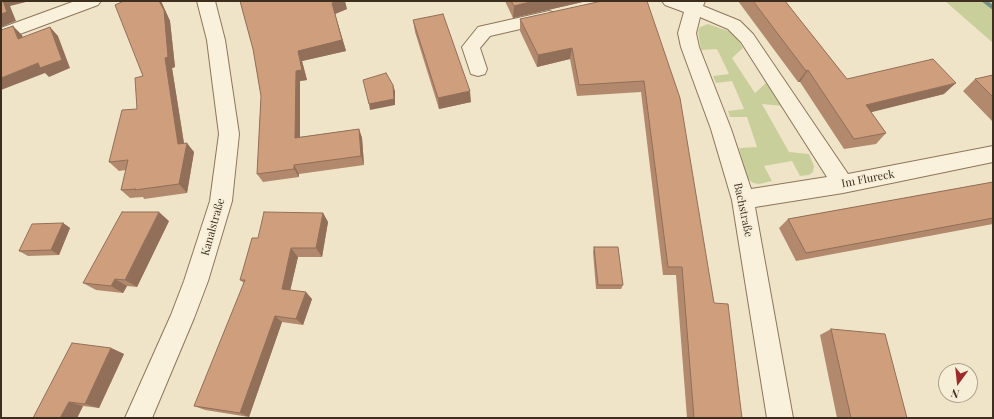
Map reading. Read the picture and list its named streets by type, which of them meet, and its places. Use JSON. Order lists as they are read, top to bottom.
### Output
{
  "streets": {
    "street": ["Im Flureck", "Bachstraße", "Kanalstraße"]
  },
  "crossings": [
    ["Im Flureck", "Bachstraße"]
  ],
  "north": "bottom"
}
